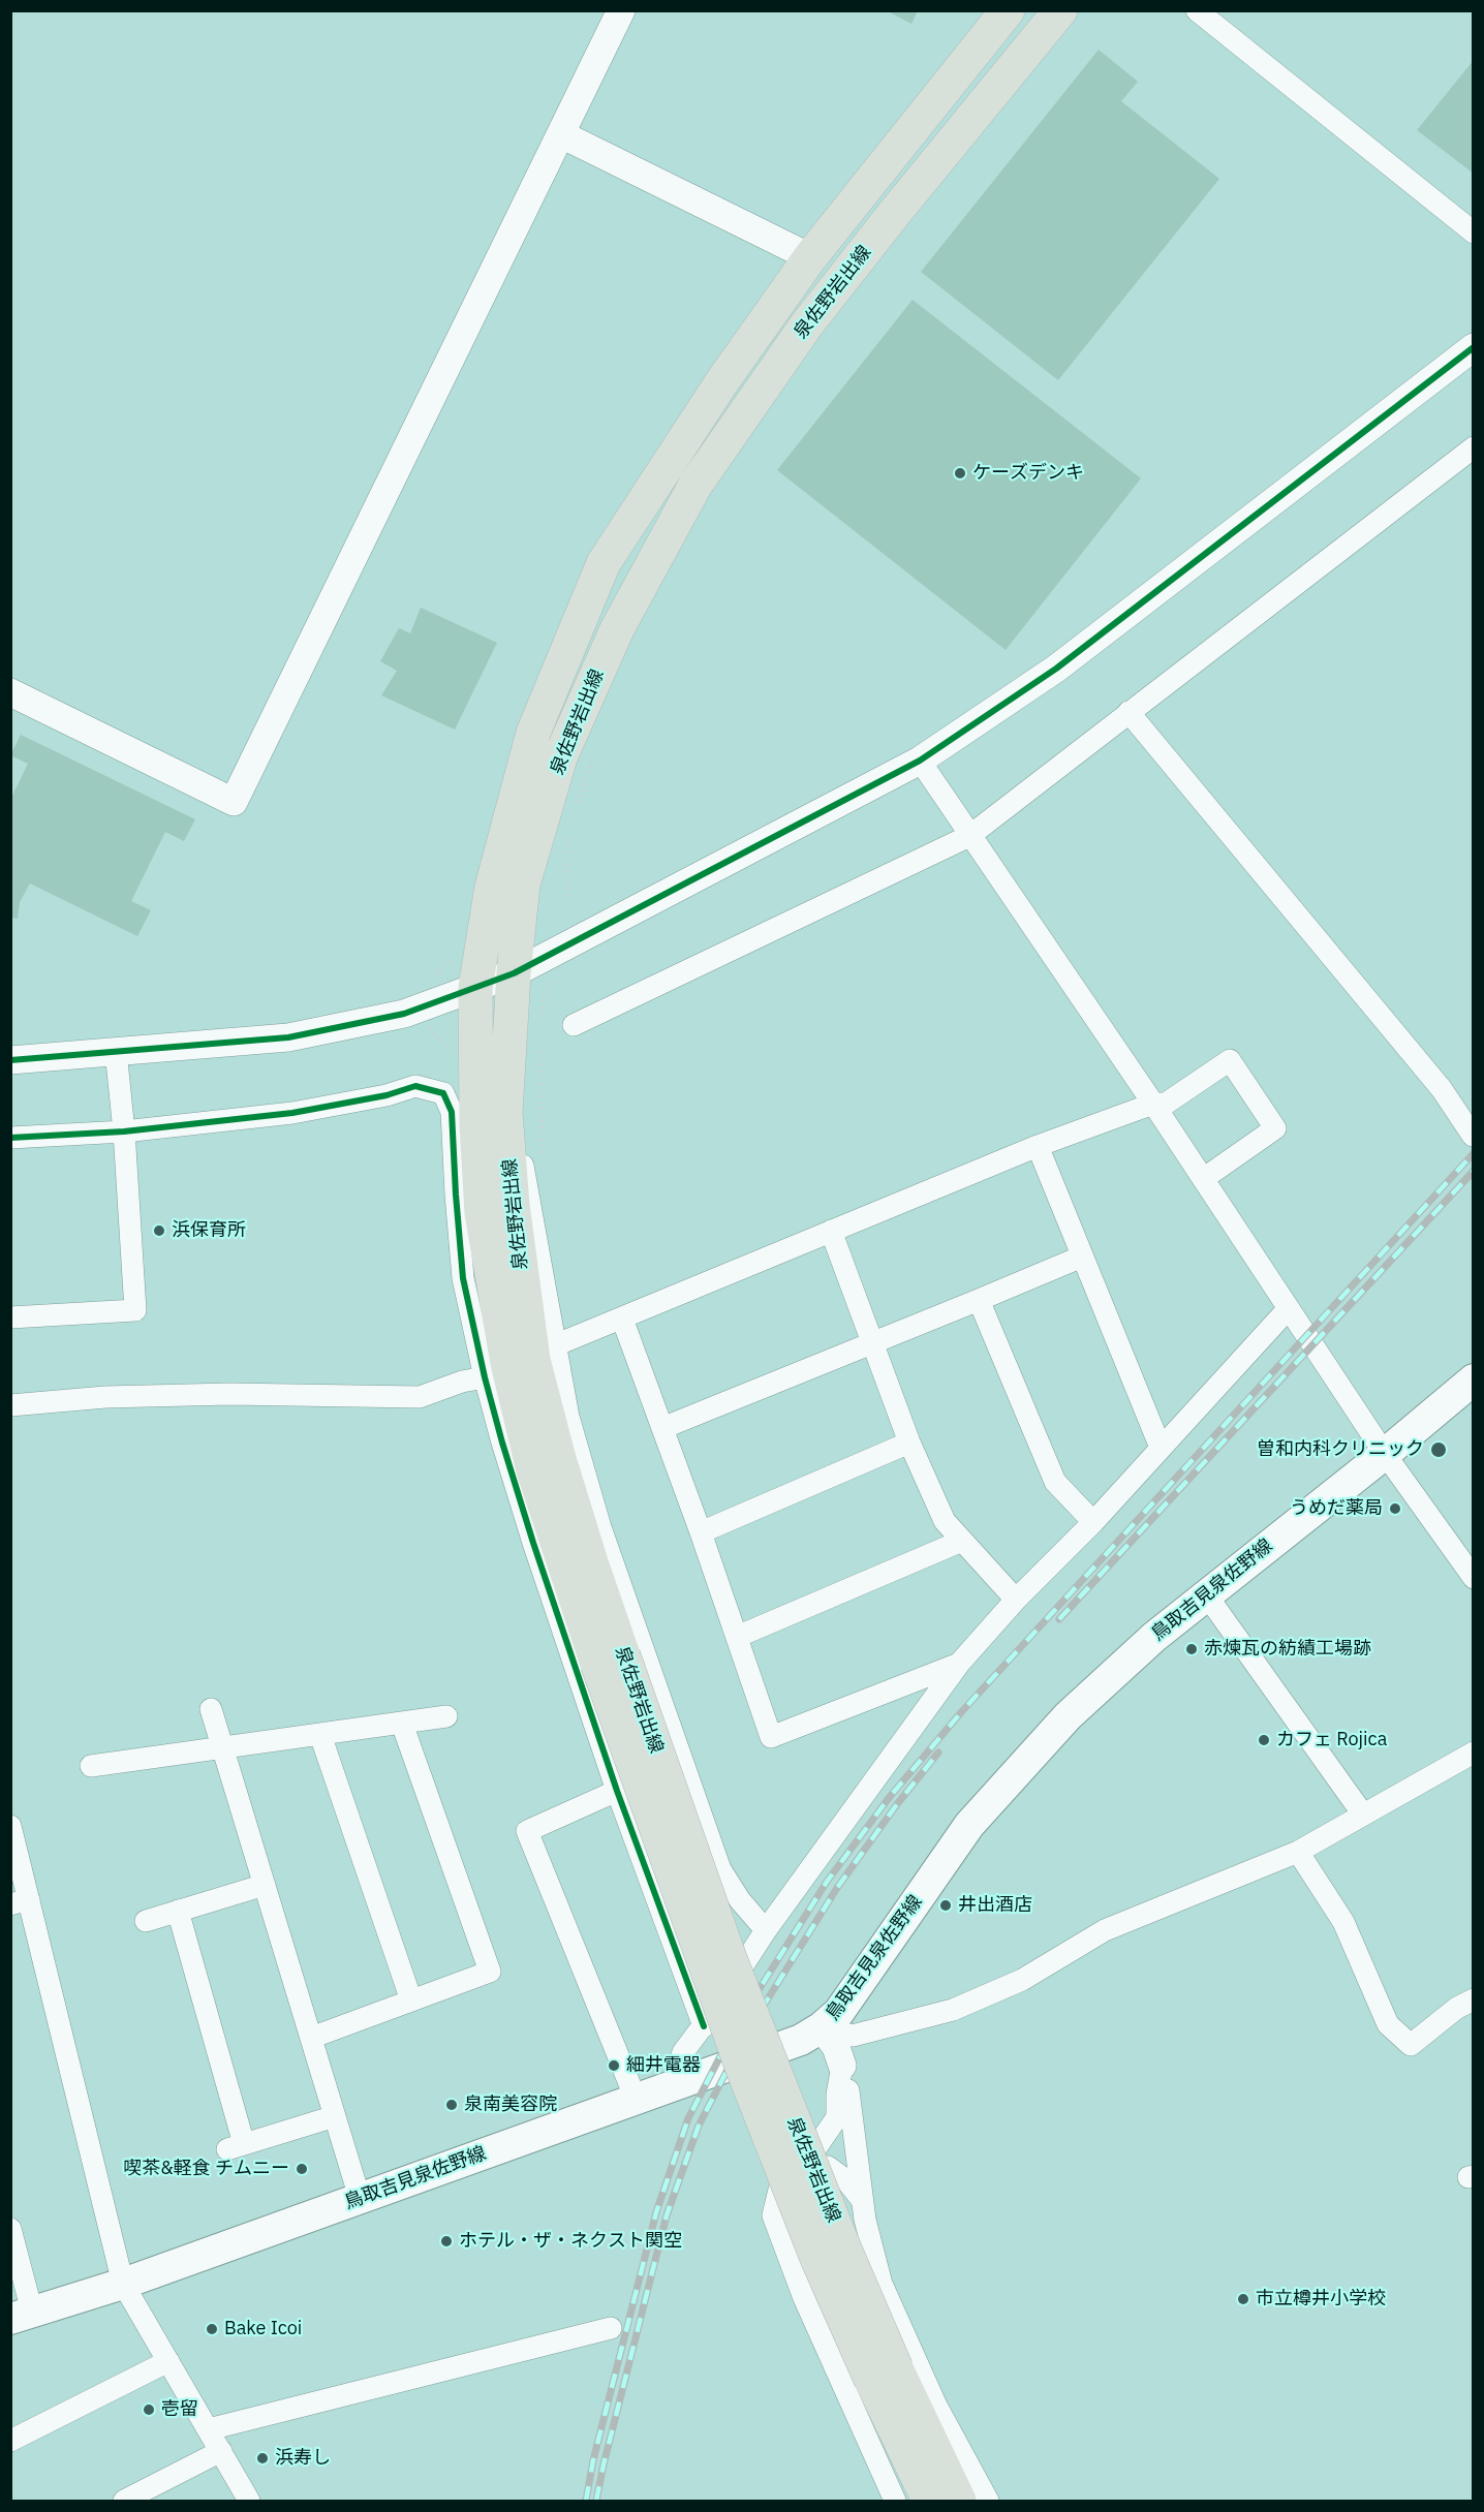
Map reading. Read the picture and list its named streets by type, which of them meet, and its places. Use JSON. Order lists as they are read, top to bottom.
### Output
{
  "streets": {
    "main road": ["泉佐野岩出線", "鳥取吉見泉佐野線"]
  },
  "places": [
    "ケーズデンキ",
    "浜保育所",
    "曽和内科クリニック",
    "うめだ薬局",
    "赤煉瓦の紡績工場跡",
    "カフェ Rojica",
    "井出酒店",
    "細井電器",
    "泉南美容院",
    "喫茶&軽食 チムニー",
    "ホテル・ザ・ネクスト関空",
    "市立樽井小学校",
    "Bake Icoi",
    "壱留",
    "浜寿し"
  ]
}
